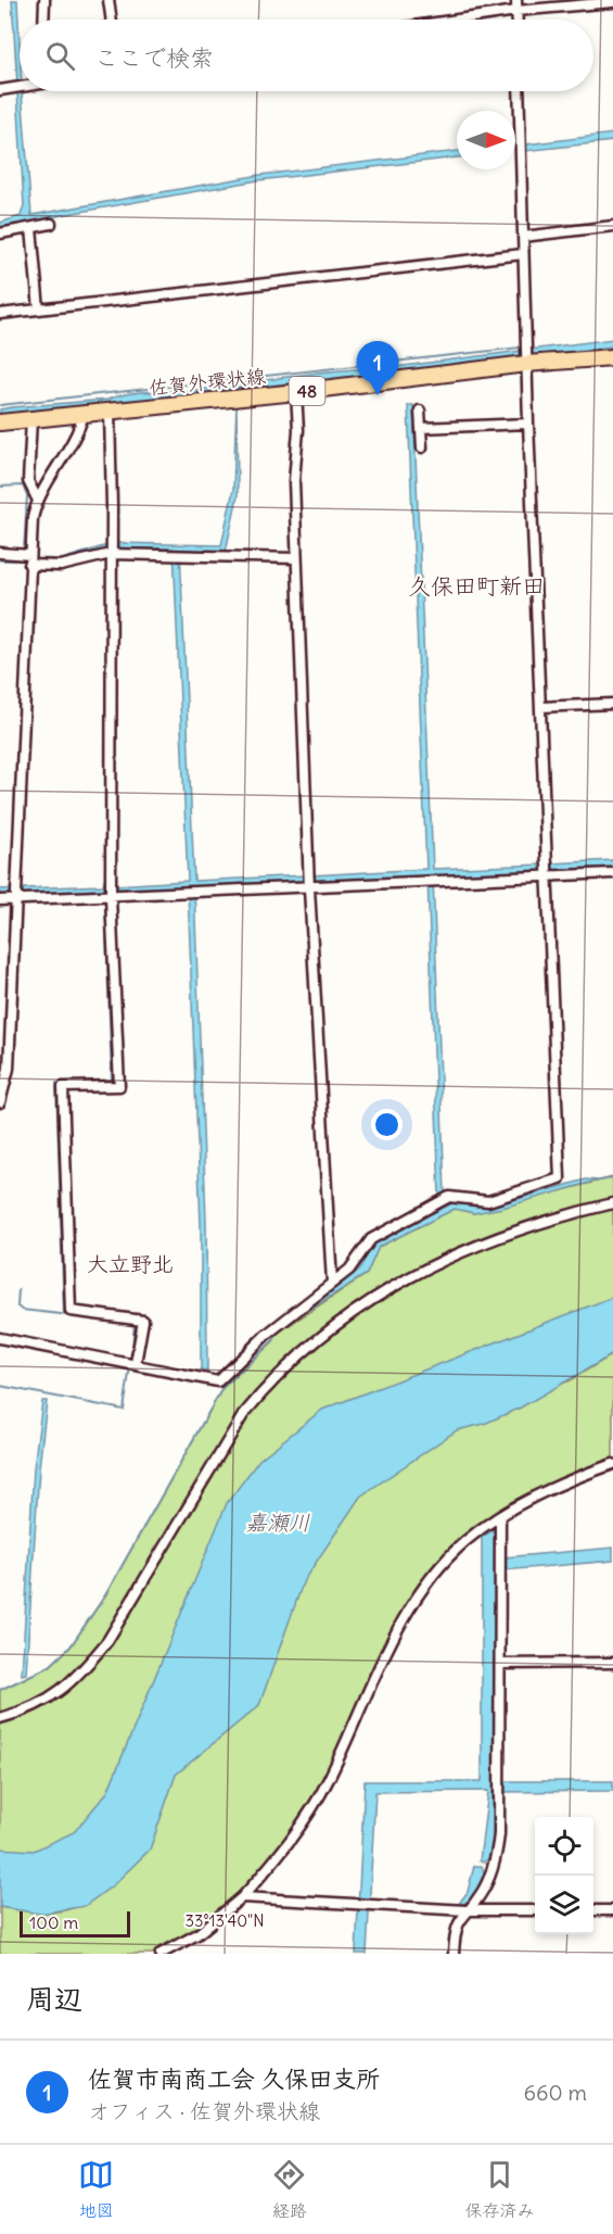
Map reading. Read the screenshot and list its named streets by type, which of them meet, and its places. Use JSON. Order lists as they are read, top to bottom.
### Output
{
  "streets": {
    "main road": ["佐賀外環状線", "48"]
  },
  "districts": ["久保田町新田", "大立野北"],
  "water": ["嘉瀬川"],
  "scale_bar": "100 m",
  "north": "right",
  "page": {
    "search": "ここで検索",
    "pins": "1",
    "scale": "100 m",
    "heading": "周辺",
    "list": [
      {
        "mark": "1",
        "name": "佐賀市南商工会 久保田支所",
        "note": "オフィス · 佐賀外環状線",
        "value": "660 m"
      }
    ],
    "nav": ["地図", "経路", "保存済み"]
  },
  "coordinates": ["33°13'40\"N"]
}
